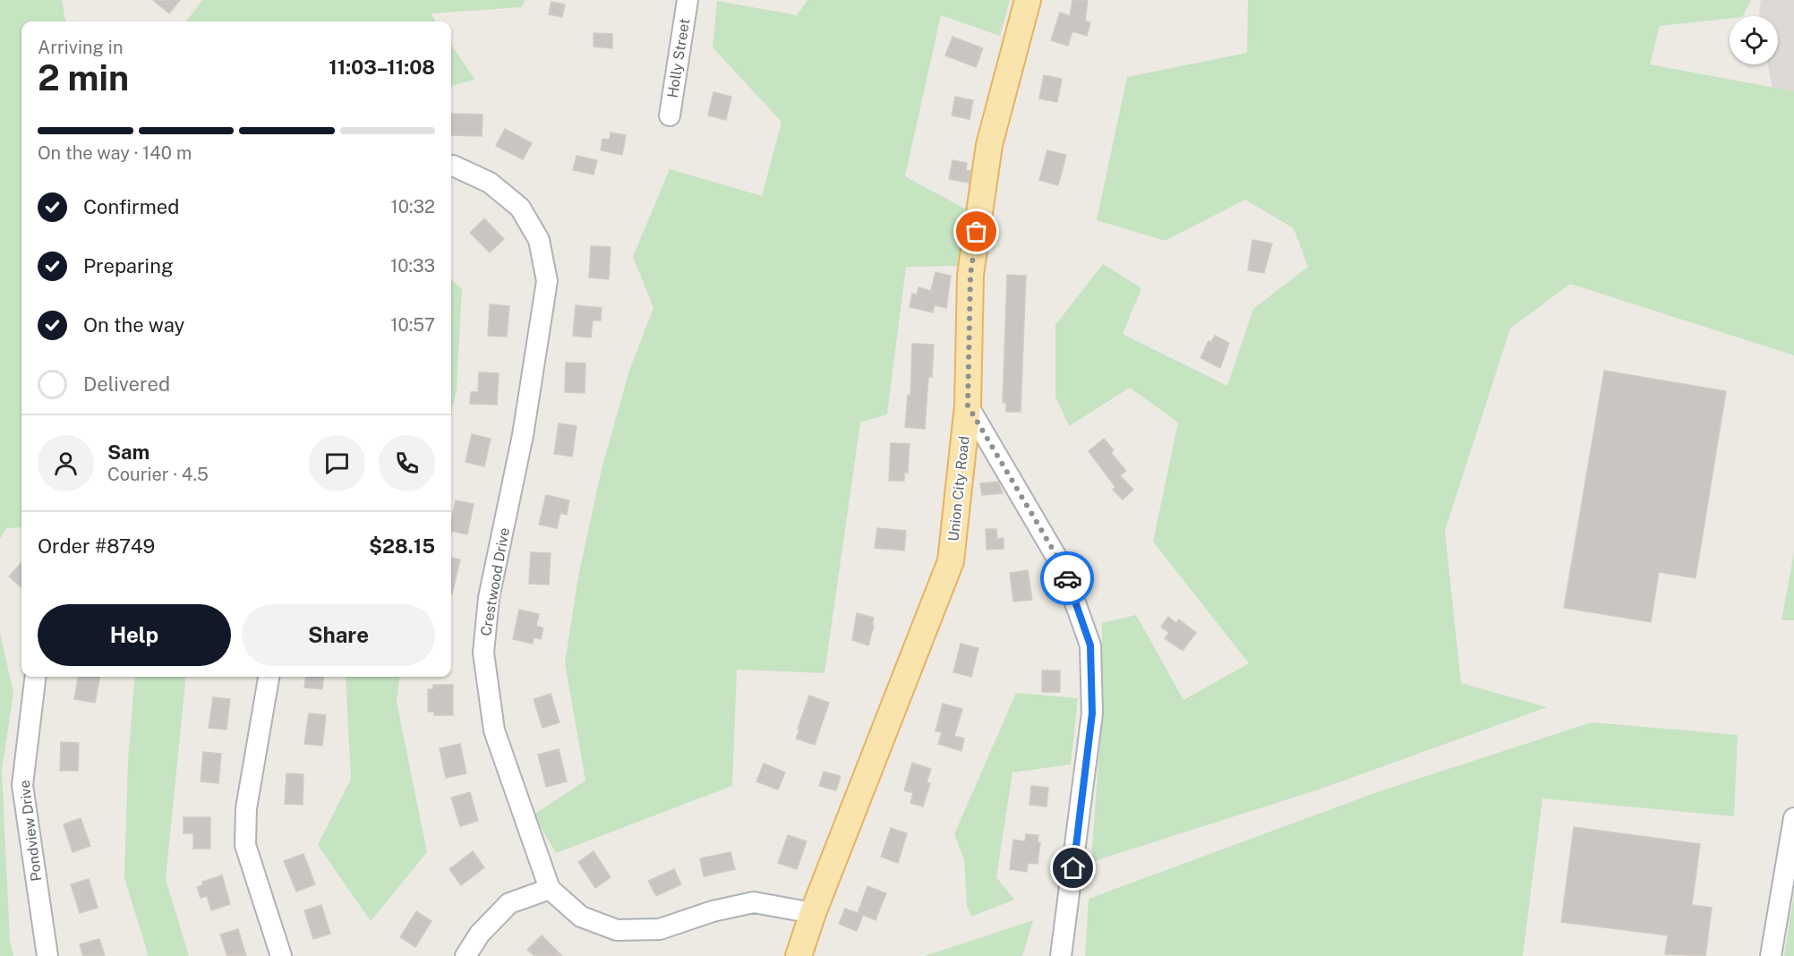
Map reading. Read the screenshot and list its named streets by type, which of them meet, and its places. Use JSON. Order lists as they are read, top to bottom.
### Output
{
  "streets": {
    "main road": ["Union City Road"],
    "street": ["Holly Street", "Crestwood Drive", "Pondview Drive"]
  },
  "crossings": [
    ["Union City Road", "Crestwood Drive"]
  ],
  "page": {
    "heading": ["2 min", "Arriving in", "11:03–11:08"],
    "panel": [
      "Sam",
      "Courier · 4.5",
      "Order #8749",
      "$28.15"
    ],
    "bar": "On the way · 140 m",
    "list": [
      ["Confirmed", "10:32"],
      ["Preparing", "10:33"],
      ["On the way", "10:57"],
      "Delivered"
    ],
    "buttons": ["Help", "Share"]
  }
}
